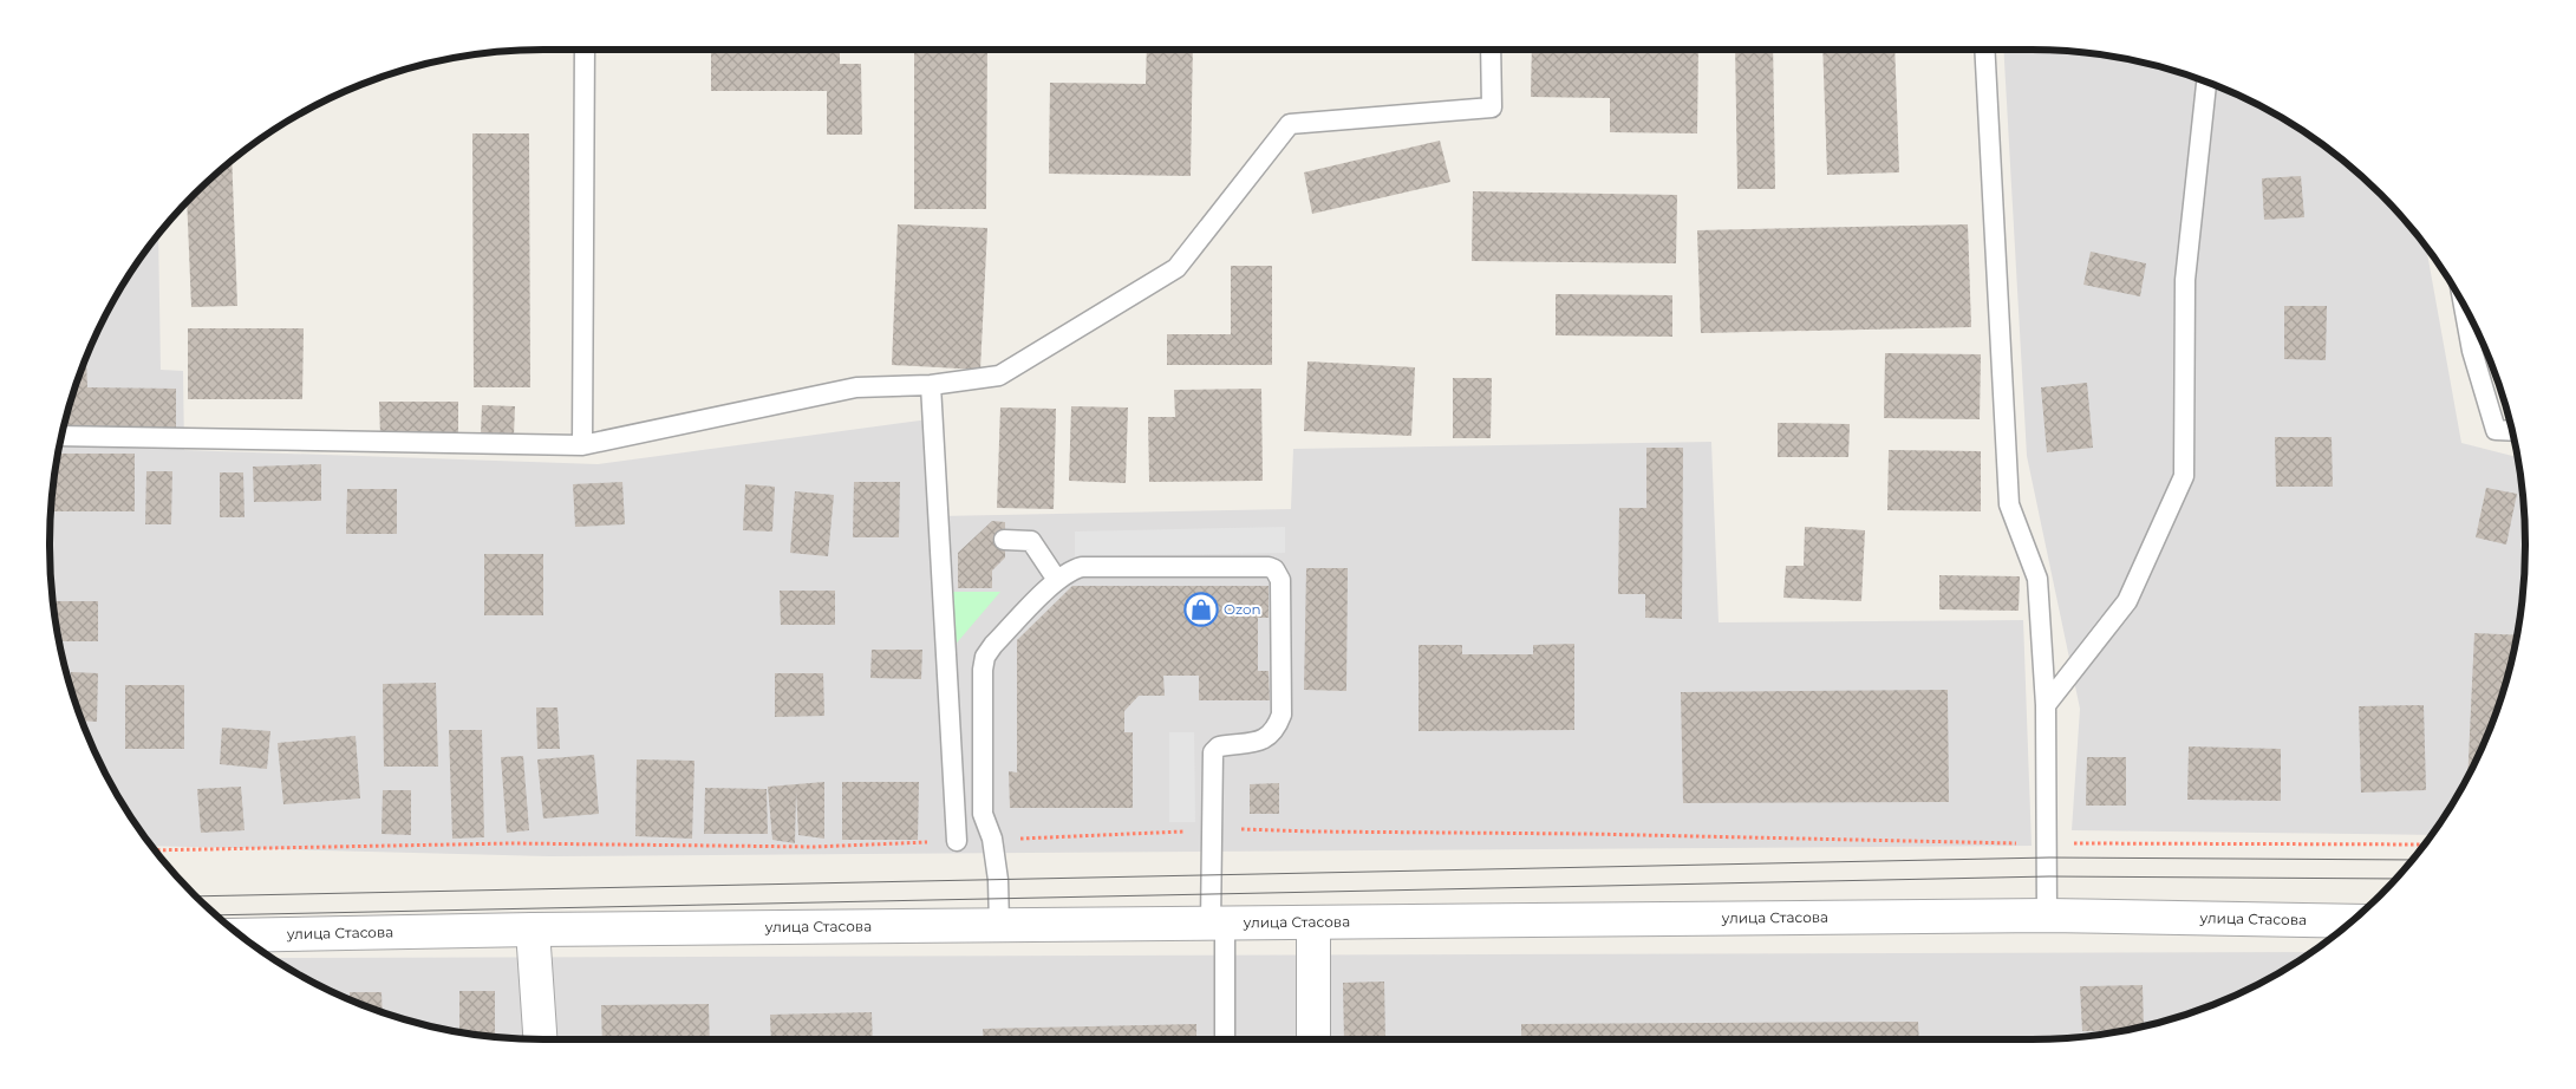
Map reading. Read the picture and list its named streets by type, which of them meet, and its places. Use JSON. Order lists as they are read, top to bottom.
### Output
{
  "streets": {
    "street": ["улица Стасова"]
  },
  "places": {
    "shop": ["Ozon"]
  }
}
